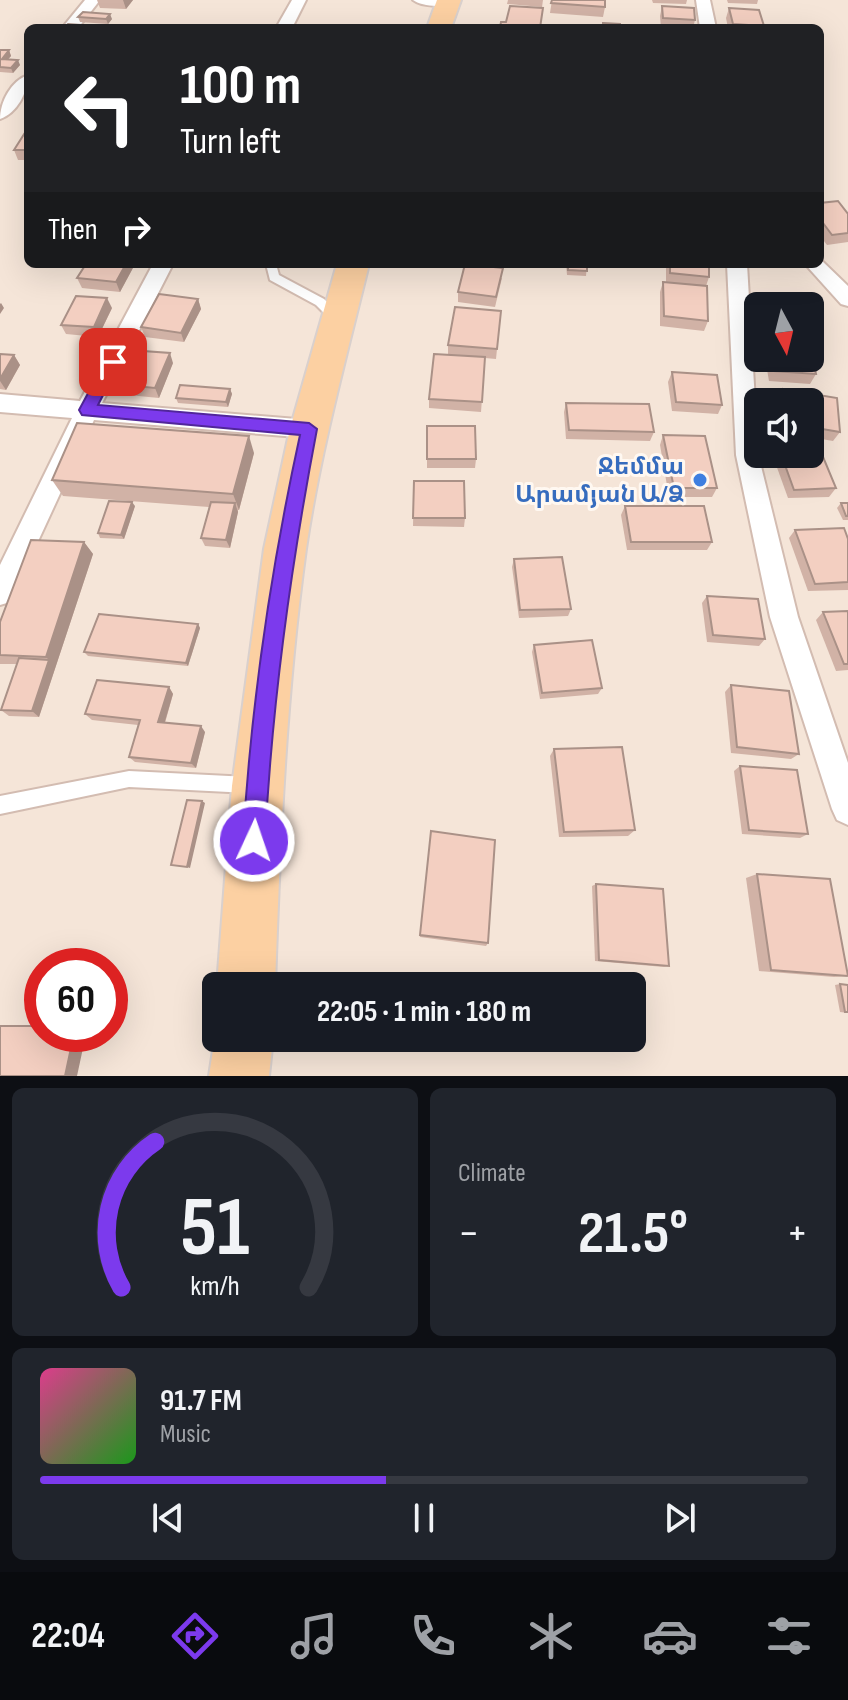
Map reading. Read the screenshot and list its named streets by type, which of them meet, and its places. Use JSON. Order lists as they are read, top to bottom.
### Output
{
  "places": ["Ջեմմա Արամյան Ա/Ձ"],
  "north": "bottom",
  "page": {
    "turn": ["100 m", "Turn left"],
    "then": "Then",
    "limit": "60",
    "trip": "22:05 · 1 min · 180 m",
    "tile": "Climate",
    "heat": ["−", "21.5°", "+"],
    "song": ["91.7 FM", "Music"],
    "tabs": "22:04",
    "gauge": ["51", "km/h"]
  }
}
